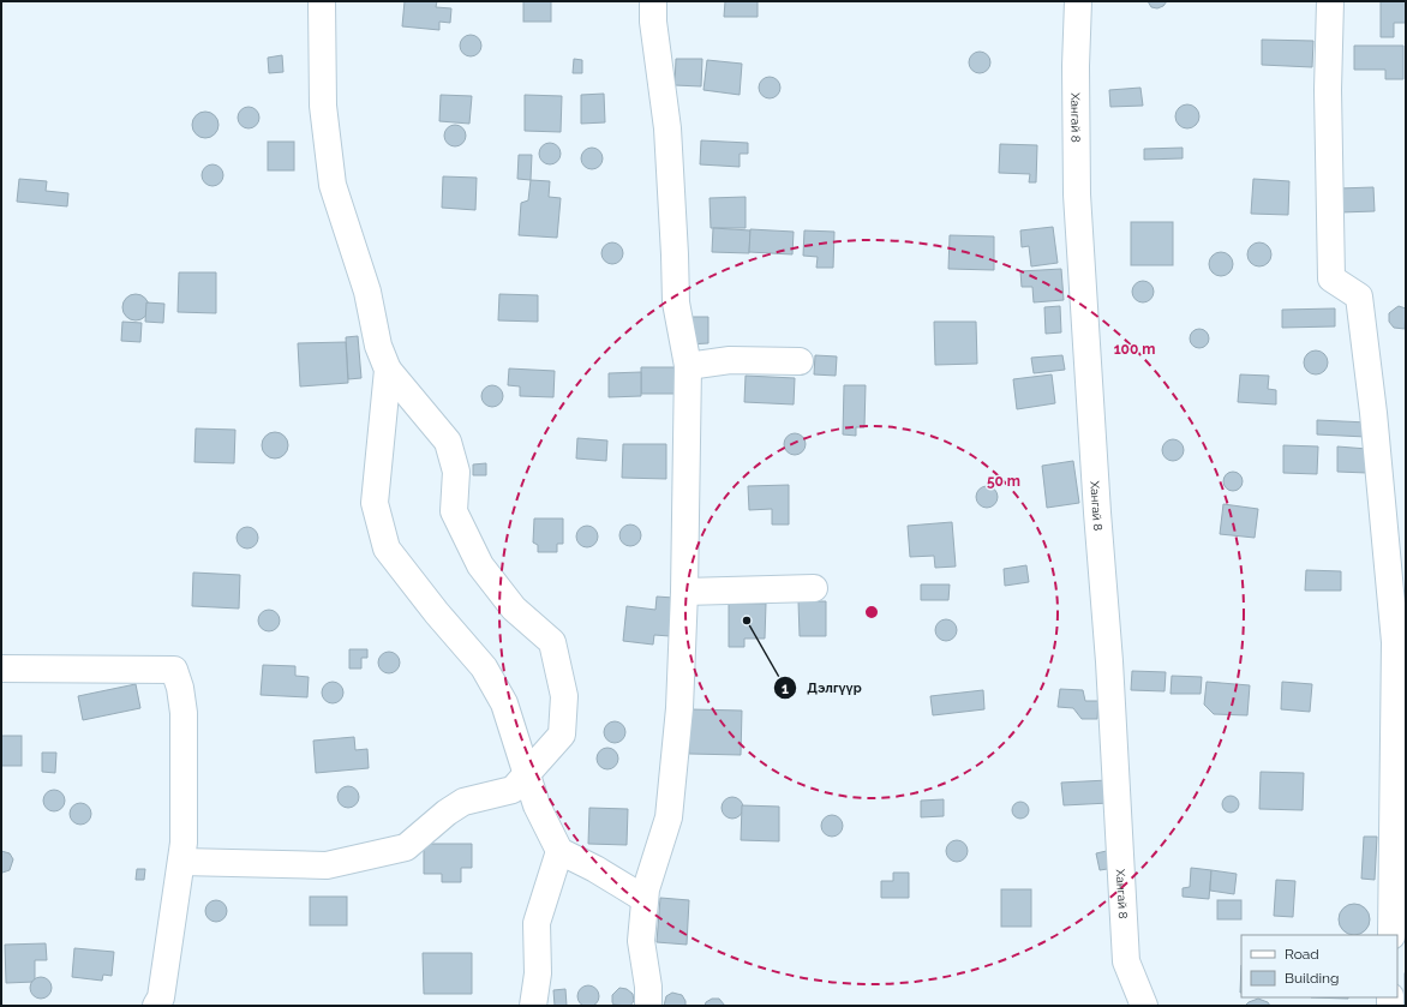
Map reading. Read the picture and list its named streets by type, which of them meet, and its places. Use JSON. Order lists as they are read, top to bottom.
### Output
{
  "streets": {
    "street": ["Хангай 8"]
  },
  "places": ["Дэлгүүр"],
  "legend": ["Road", "Building"],
  "rings": ["100 m", "50 m"]
}
